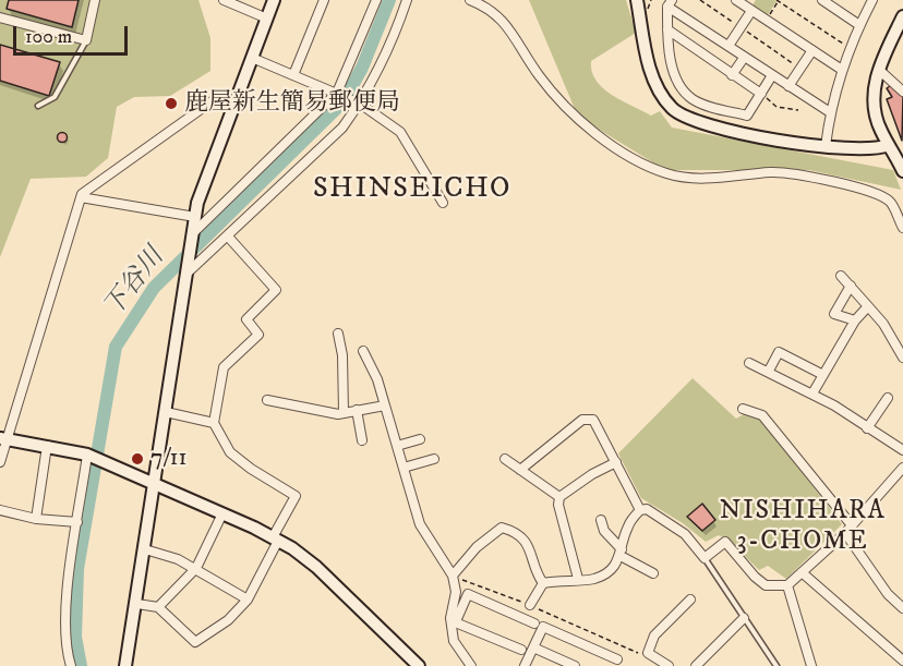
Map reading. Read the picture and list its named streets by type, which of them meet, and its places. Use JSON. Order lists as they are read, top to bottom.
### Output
{
  "districts": ["SHINSEICHO", "NISHIHARA 3-CHOME"],
  "water": ["下谷川"],
  "places": ["鹿屋新生簡易郵便局", "7/11"],
  "scale_bar": "100 m"
}
